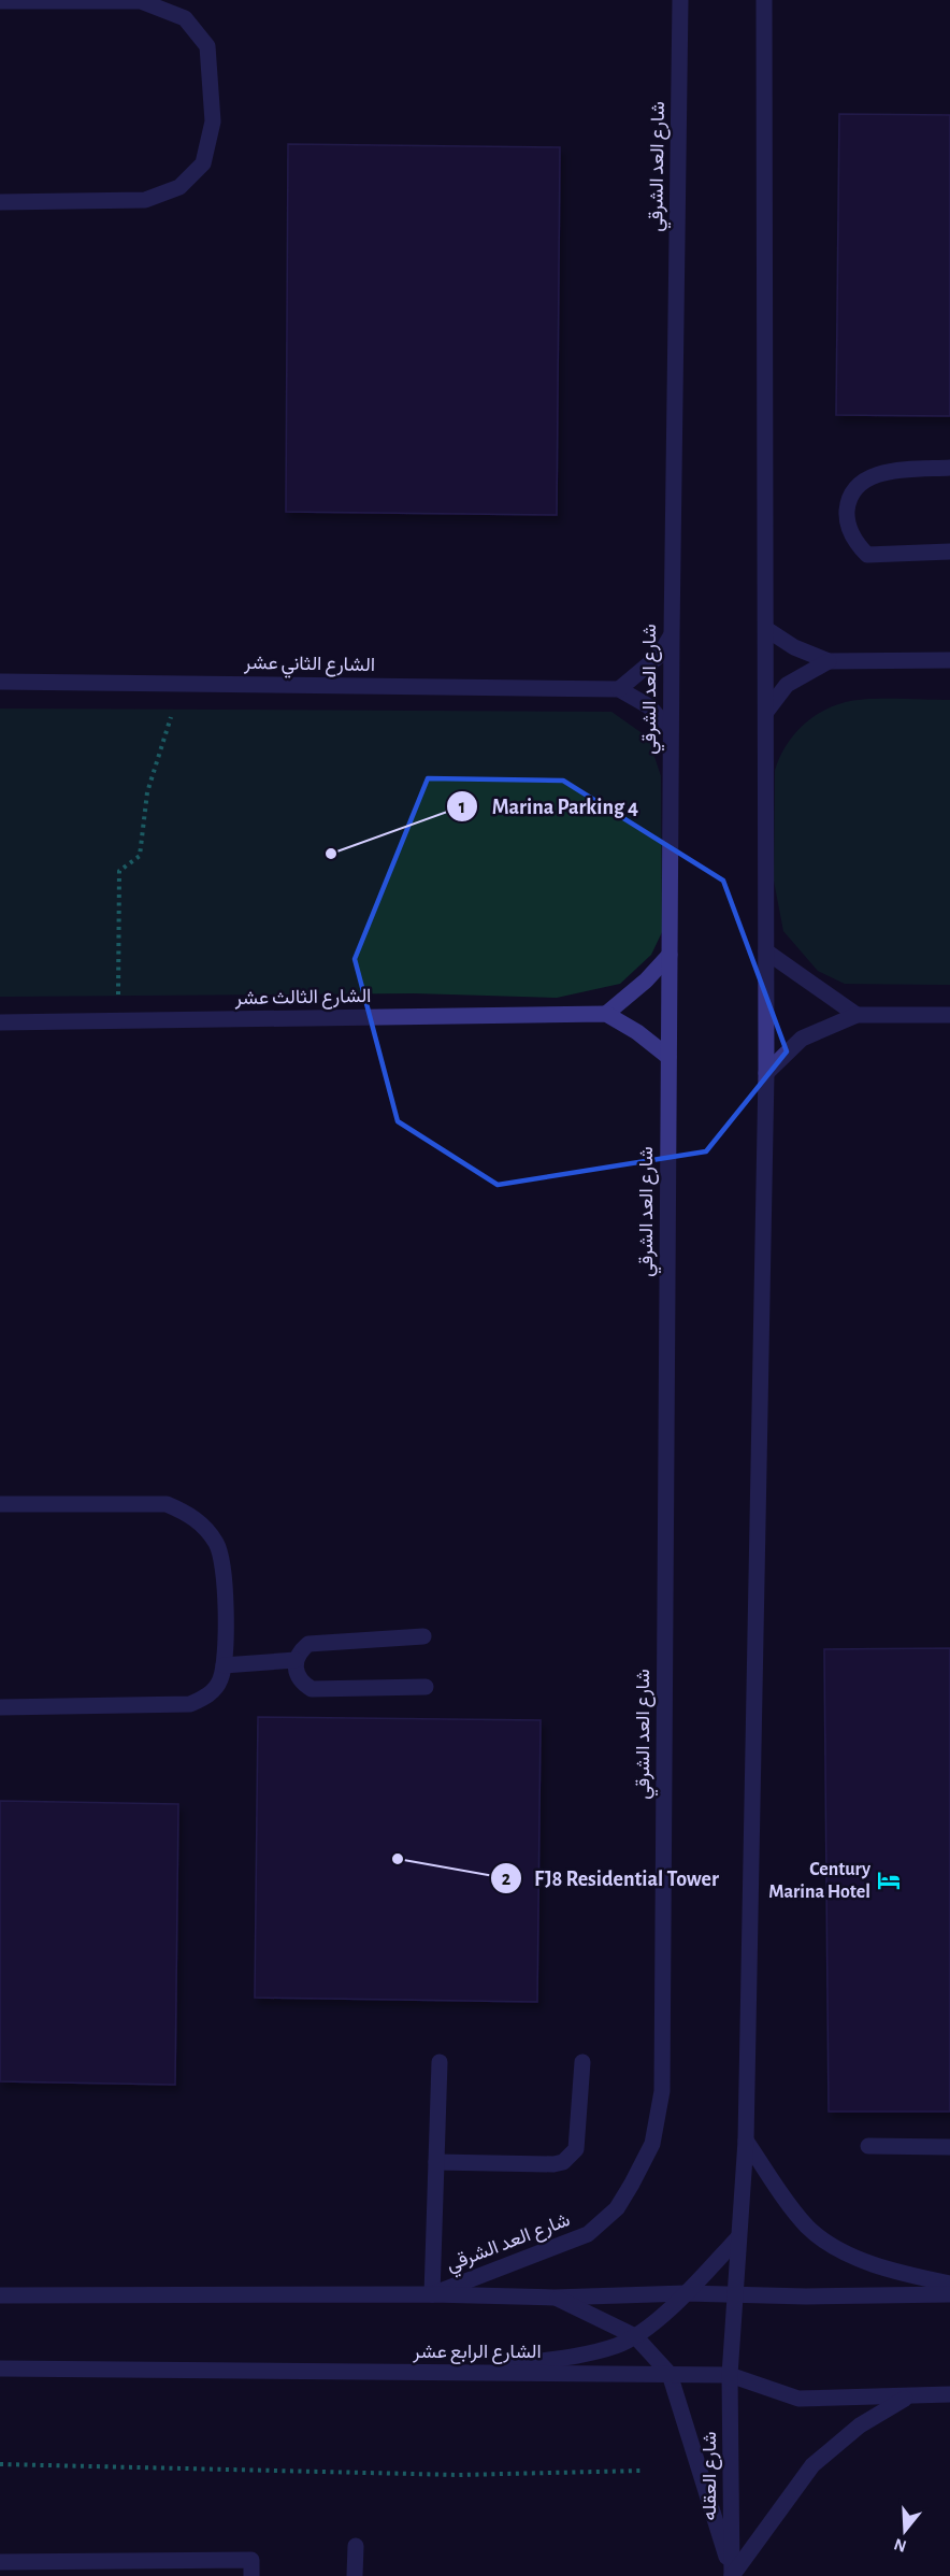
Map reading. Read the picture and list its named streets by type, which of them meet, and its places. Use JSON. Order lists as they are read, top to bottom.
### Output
{
  "streets": {
    "street": [
      "شارع العد الشرقي",
      "الشارع الثاني عشر",
      "الشارع الثالث عشر",
      "الشارع الرابع عشر",
      "شارع العقله"
    ]
  },
  "crossings": [
    ["شارع العد الشرقي", "الشارع الثاني عشر"],
    ["الشارع الرابع عشر", "شارع العقله"]
  ],
  "places": {
    "other": ["Marina Parking 4", "FJ8 Residential Tower"],
    "hotel": ["Century Marina Hotel"]
  },
  "north": "bottom"
}
